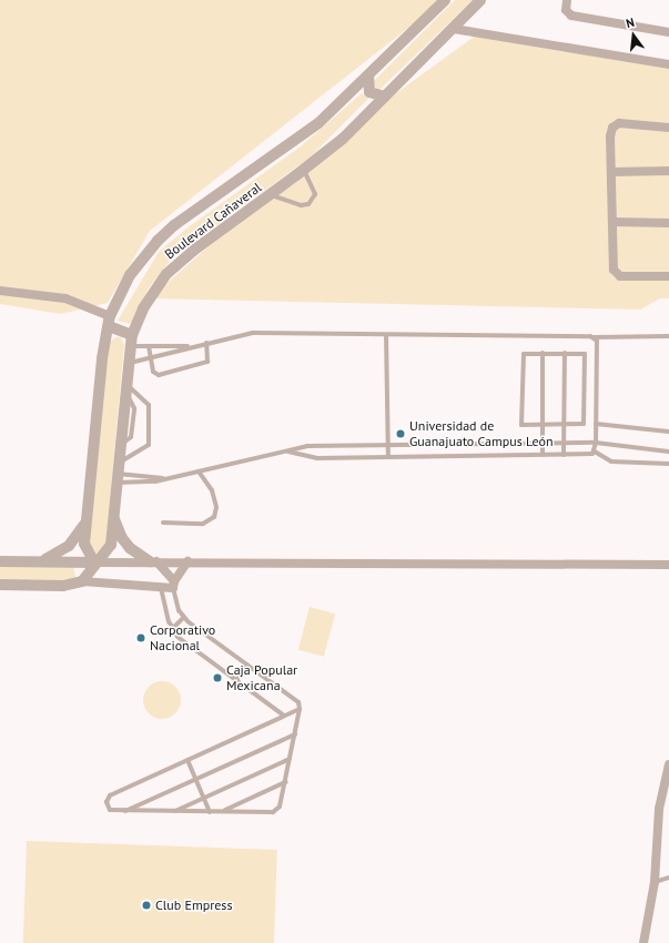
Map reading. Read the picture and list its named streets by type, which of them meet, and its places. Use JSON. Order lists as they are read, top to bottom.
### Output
{
  "streets": {
    "street": ["Boulevard Cañaveral"]
  },
  "places": [
    "Universidad de Guanajuato Campus León",
    "Corporativo Nacional",
    "Caja Popular Mexicana",
    "Club Empress"
  ],
  "north": "top"
}
